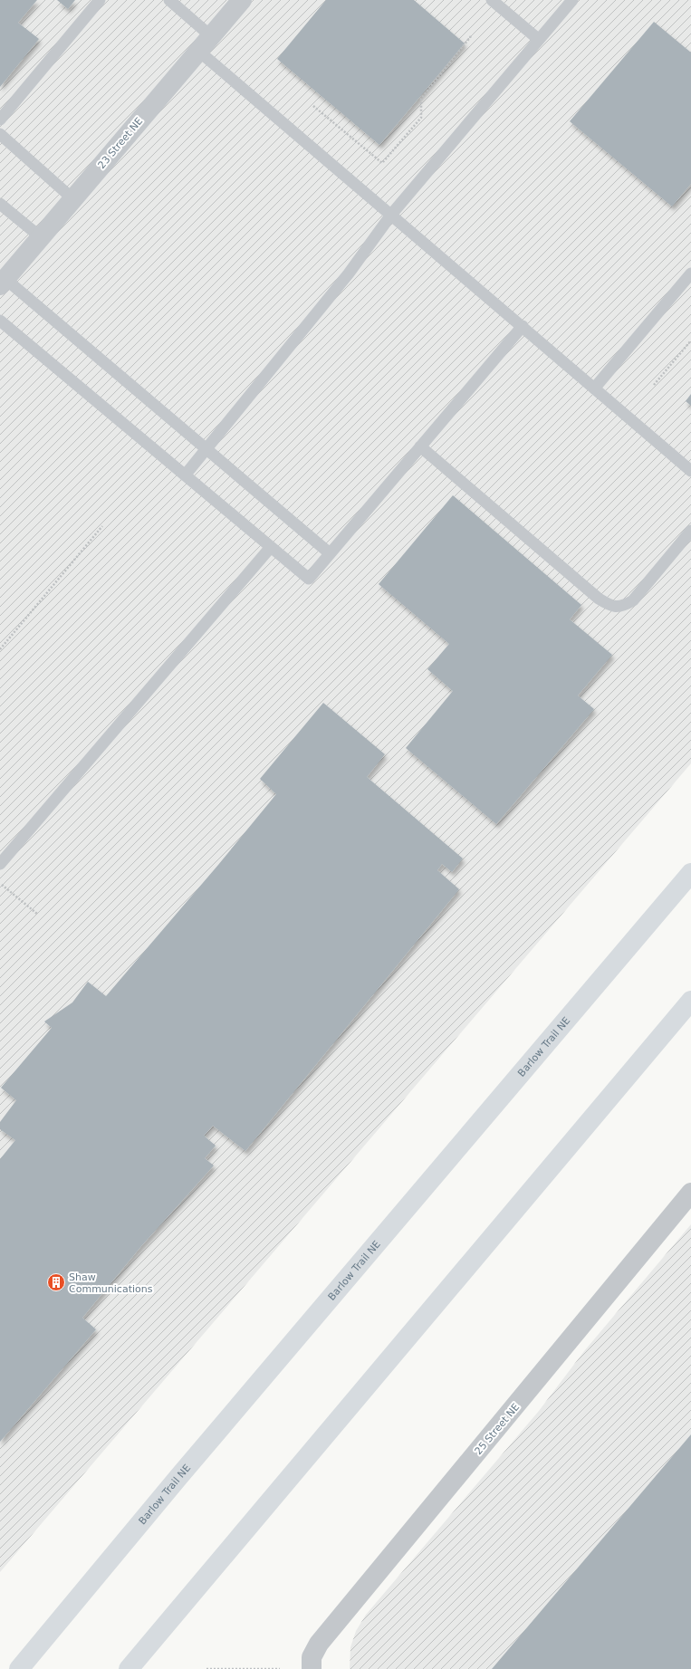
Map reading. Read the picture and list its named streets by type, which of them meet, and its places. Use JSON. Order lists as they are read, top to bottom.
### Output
{
  "streets": {
    "main road": ["Barlow Trail NE"],
    "street": ["23 Street NE", "25 Street NE"]
  },
  "places": {
    "building": ["Shaw Communications"]
  }
}
